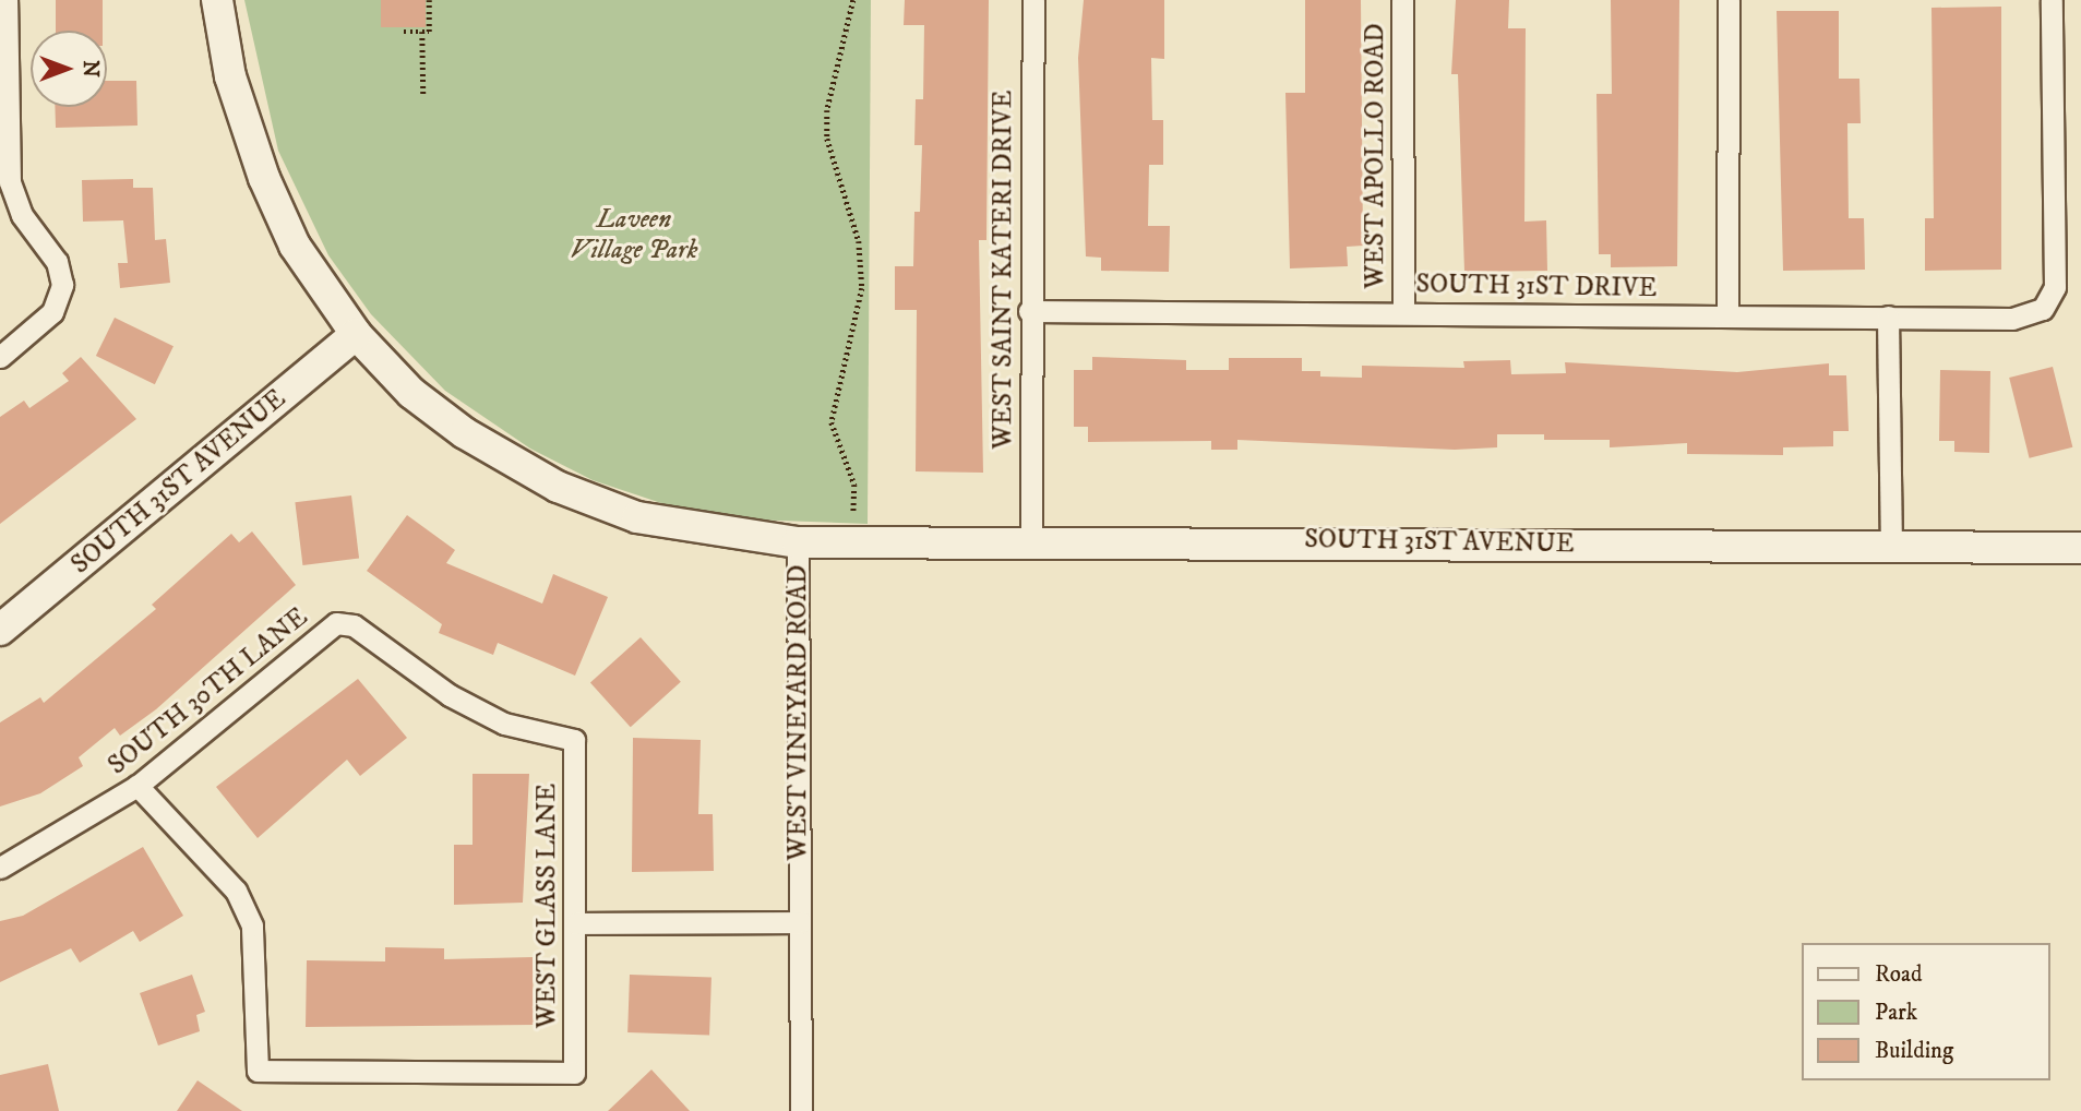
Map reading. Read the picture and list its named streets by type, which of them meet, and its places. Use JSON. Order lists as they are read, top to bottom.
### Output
{
  "streets": {
    "street": [
      "WEST APOLLO ROAD",
      "WEST SAINT KATERI DRIVE",
      "SOUTH 31ST DRIVE",
      "SOUTH 31ST AVENUE",
      "SOUTH 30TH LANE",
      "WEST VINEYARD ROAD",
      "WEST GLASS LANE"
    ]
  },
  "crossings": [
    ["WEST APOLLO ROAD", "SOUTH 31ST DRIVE"],
    ["WEST SAINT KATERI DRIVE", "SOUTH 31ST DRIVE"],
    ["WEST SAINT KATERI DRIVE", "SOUTH 31ST AVENUE"],
    ["SOUTH 31ST AVENUE", "WEST VINEYARD ROAD"],
    ["SOUTH 30TH LANE", "WEST GLASS LANE"]
  ],
  "parks": ["Laveen Village Park"],
  "legend": ["Road", "Park", "Building"],
  "north": "right"
}
